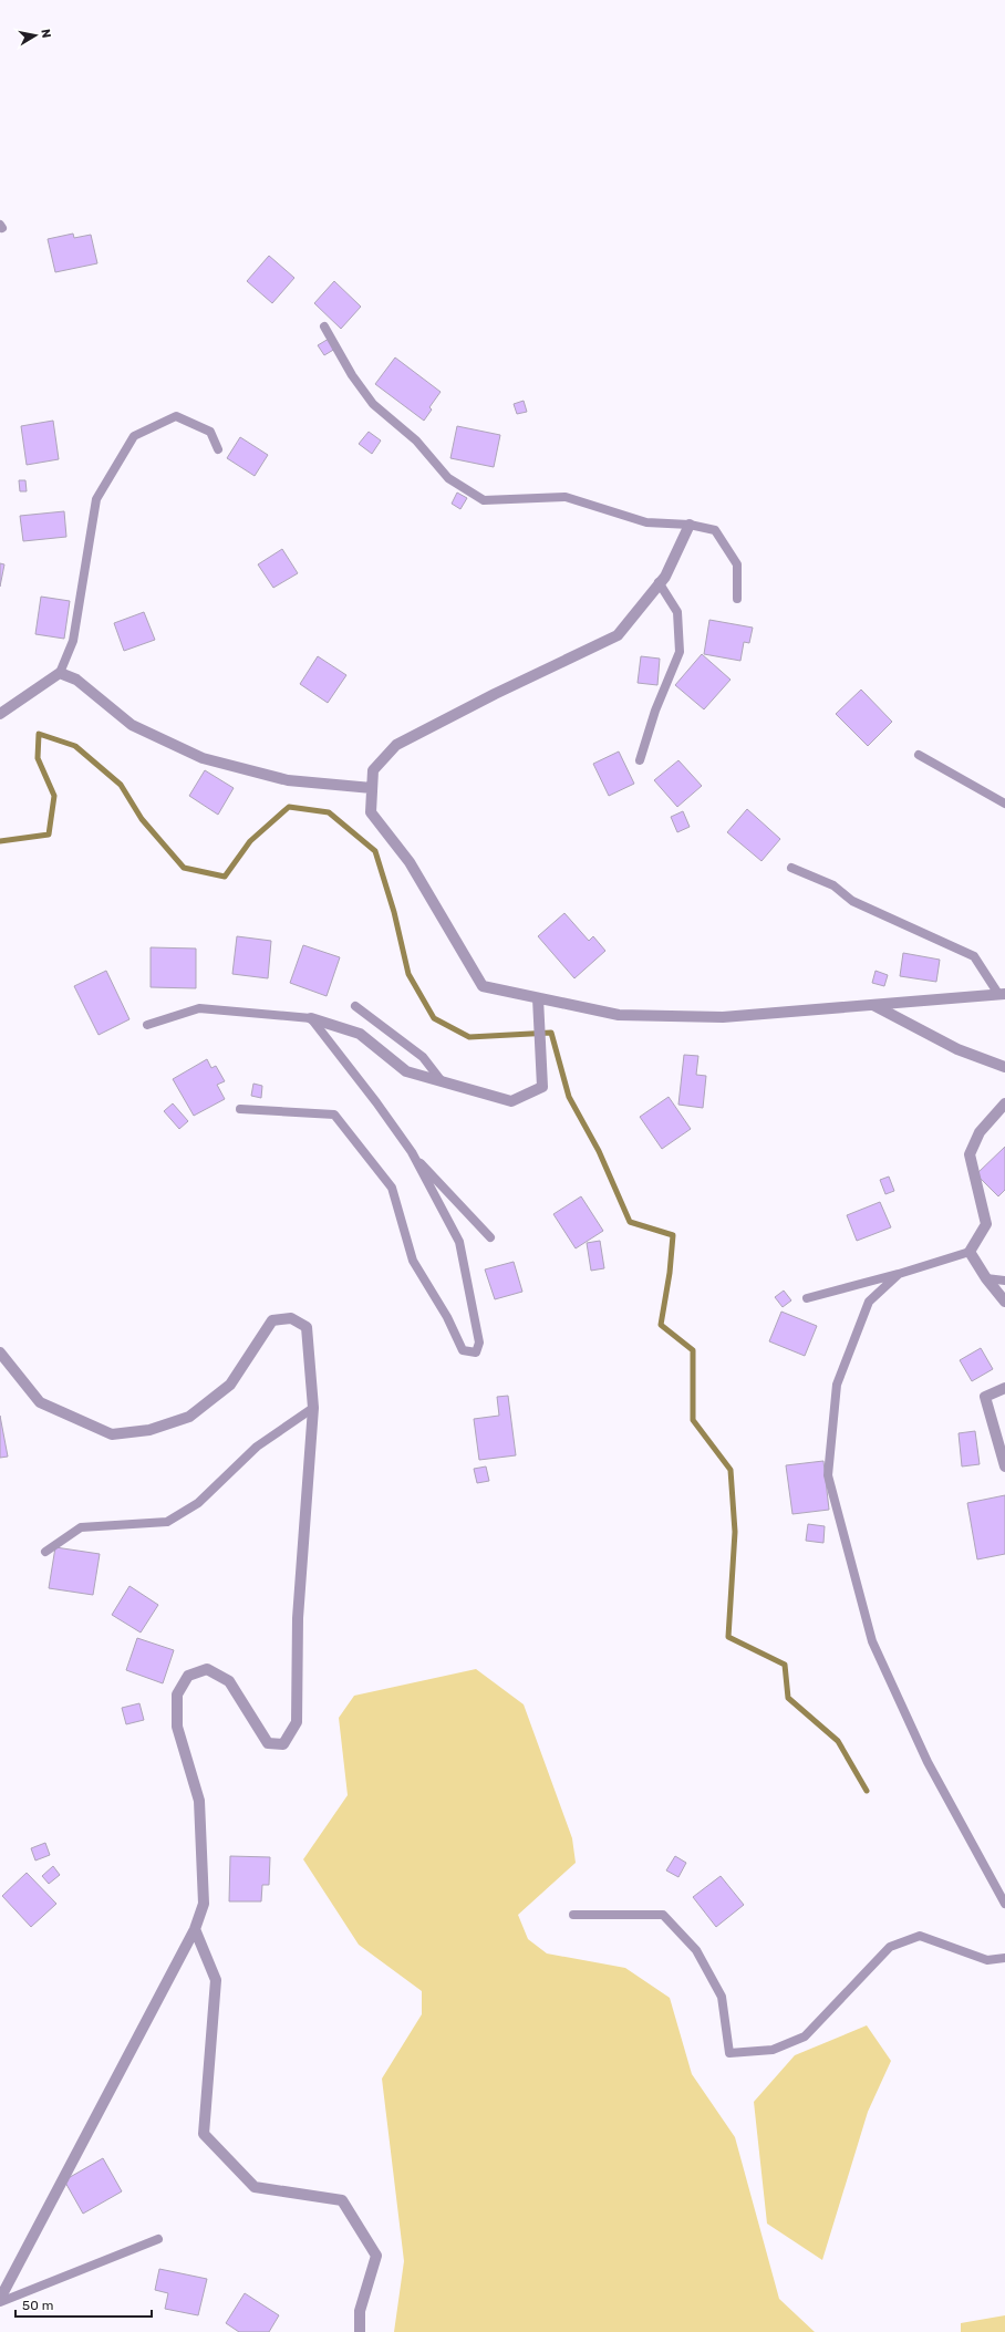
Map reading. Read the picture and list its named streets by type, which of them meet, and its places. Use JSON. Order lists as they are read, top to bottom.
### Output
{
  "scale_bar": "50 m",
  "north": "right"
}
